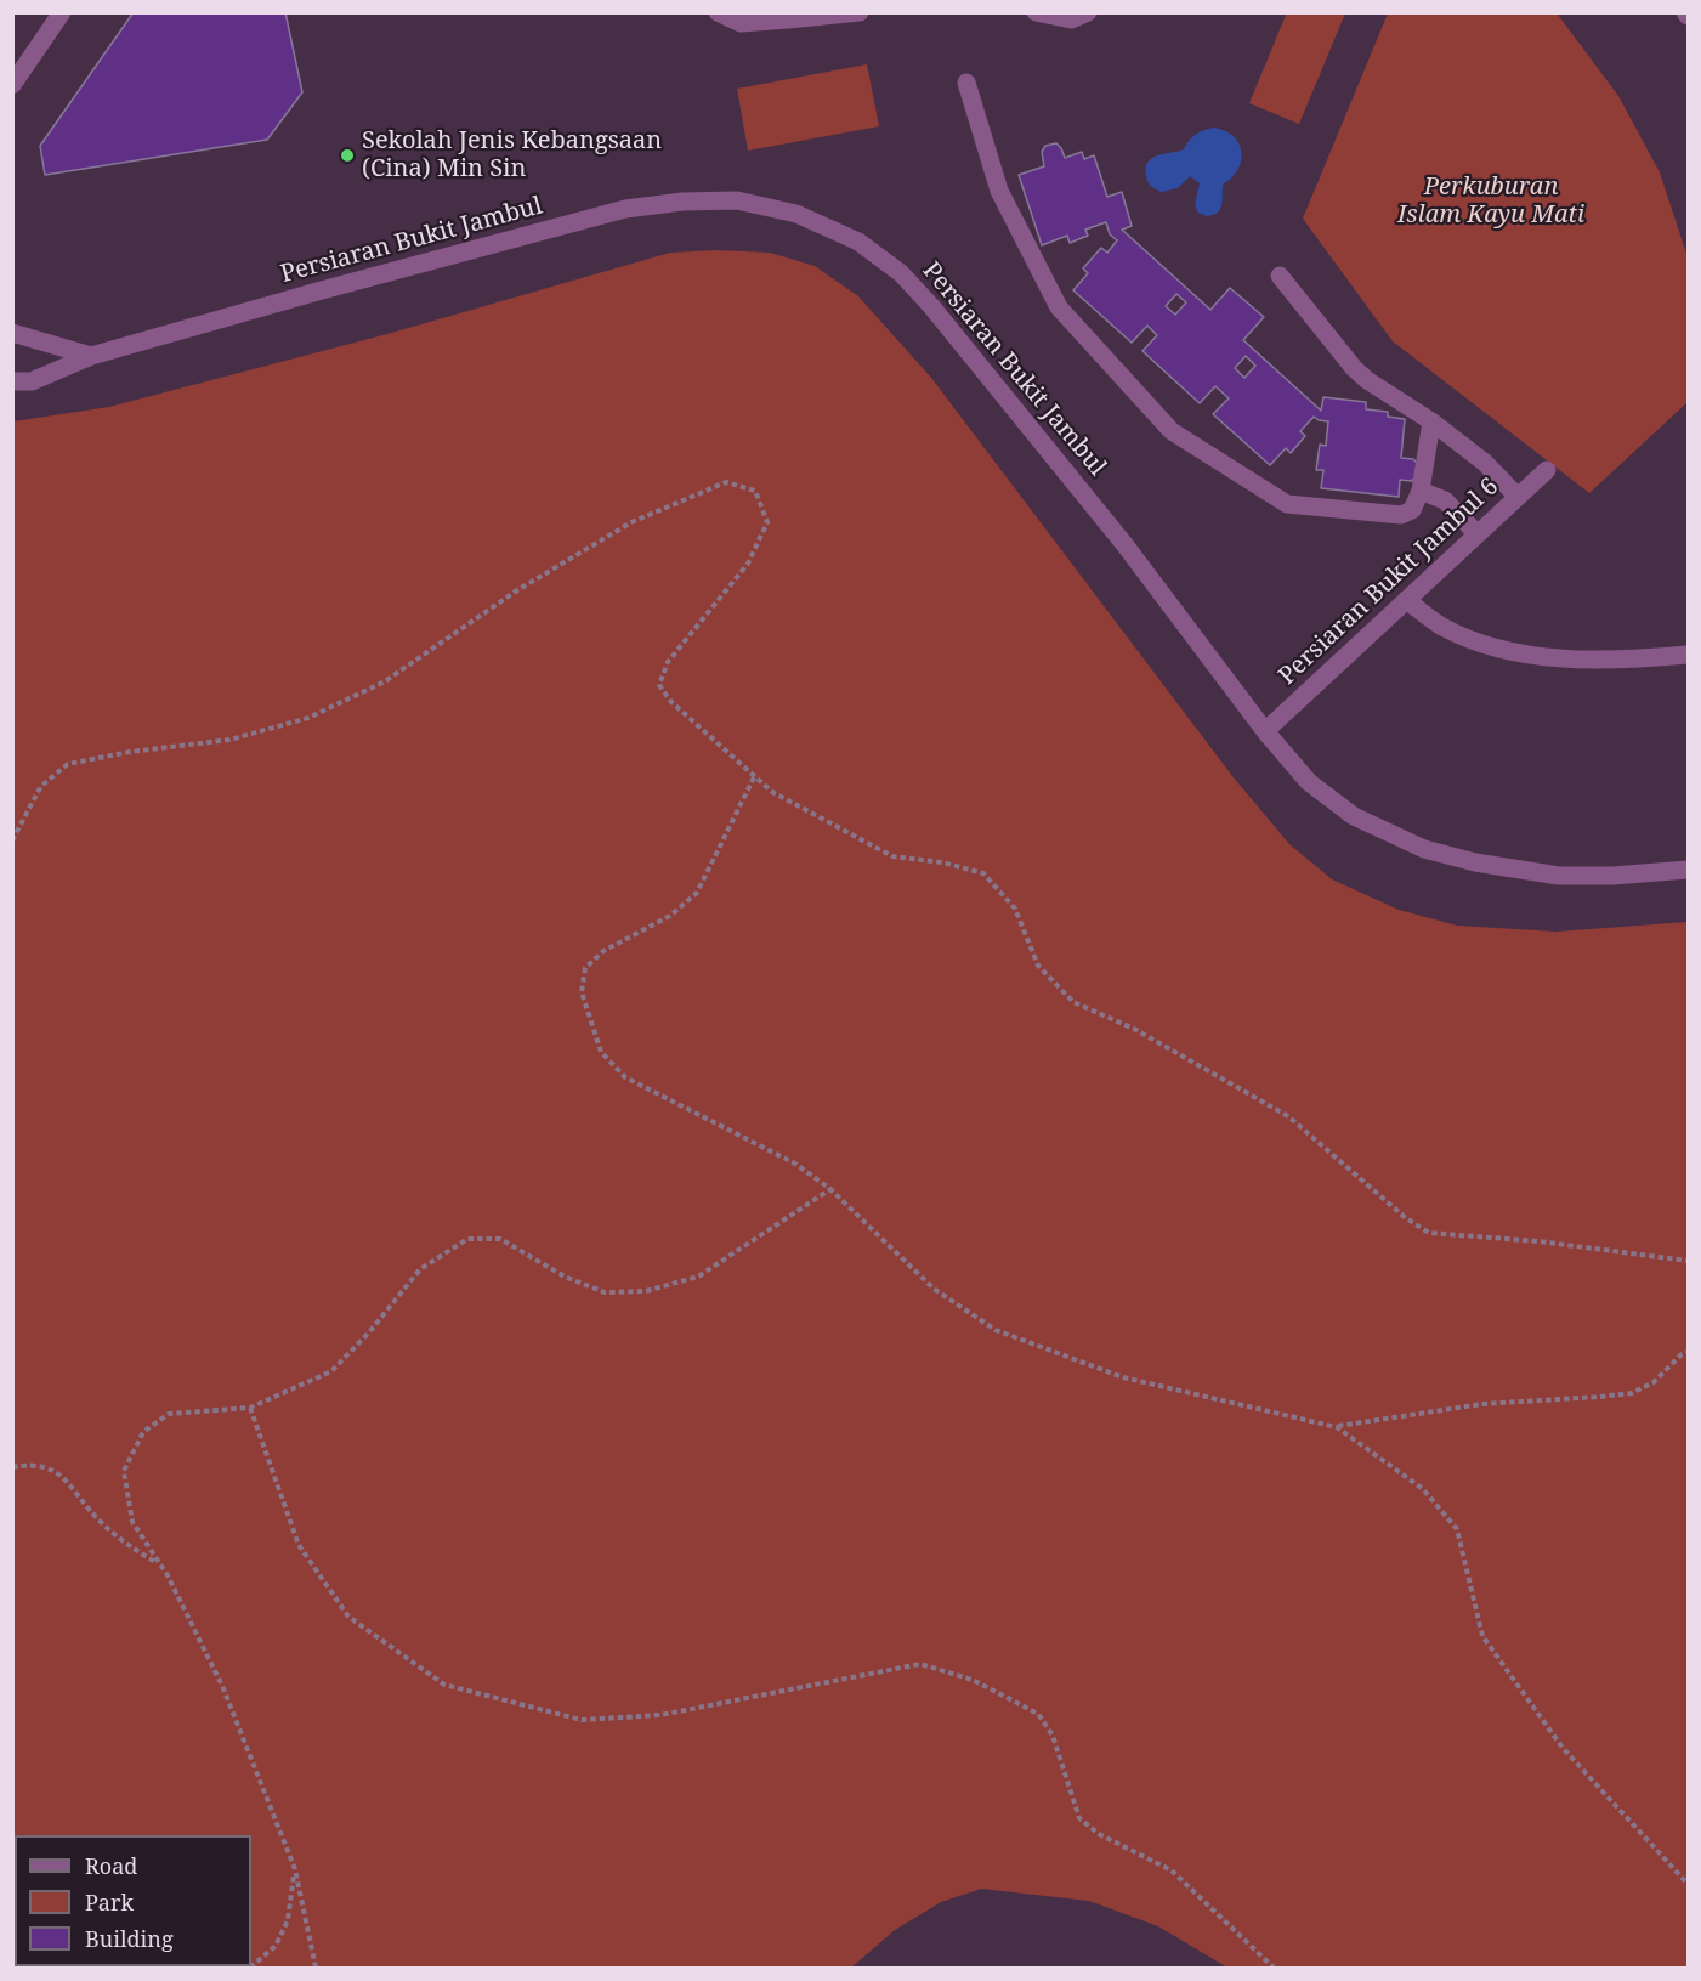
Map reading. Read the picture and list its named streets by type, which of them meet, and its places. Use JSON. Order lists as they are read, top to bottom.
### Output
{
  "streets": {
    "street": ["Persiaran Bukit Jambul", "Persiaran Bukit Jambul 6"]
  },
  "crossings": [
    ["Persiaran Bukit Jambul", "Persiaran Bukit Jambul 6"]
  ],
  "parks": ["Perkuburan Islam Kayu Mati"],
  "places": ["Sekolah Jenis Kebangsaan (Cina) Min Sin"],
  "legend": ["Road", "Park", "Building"]
}
